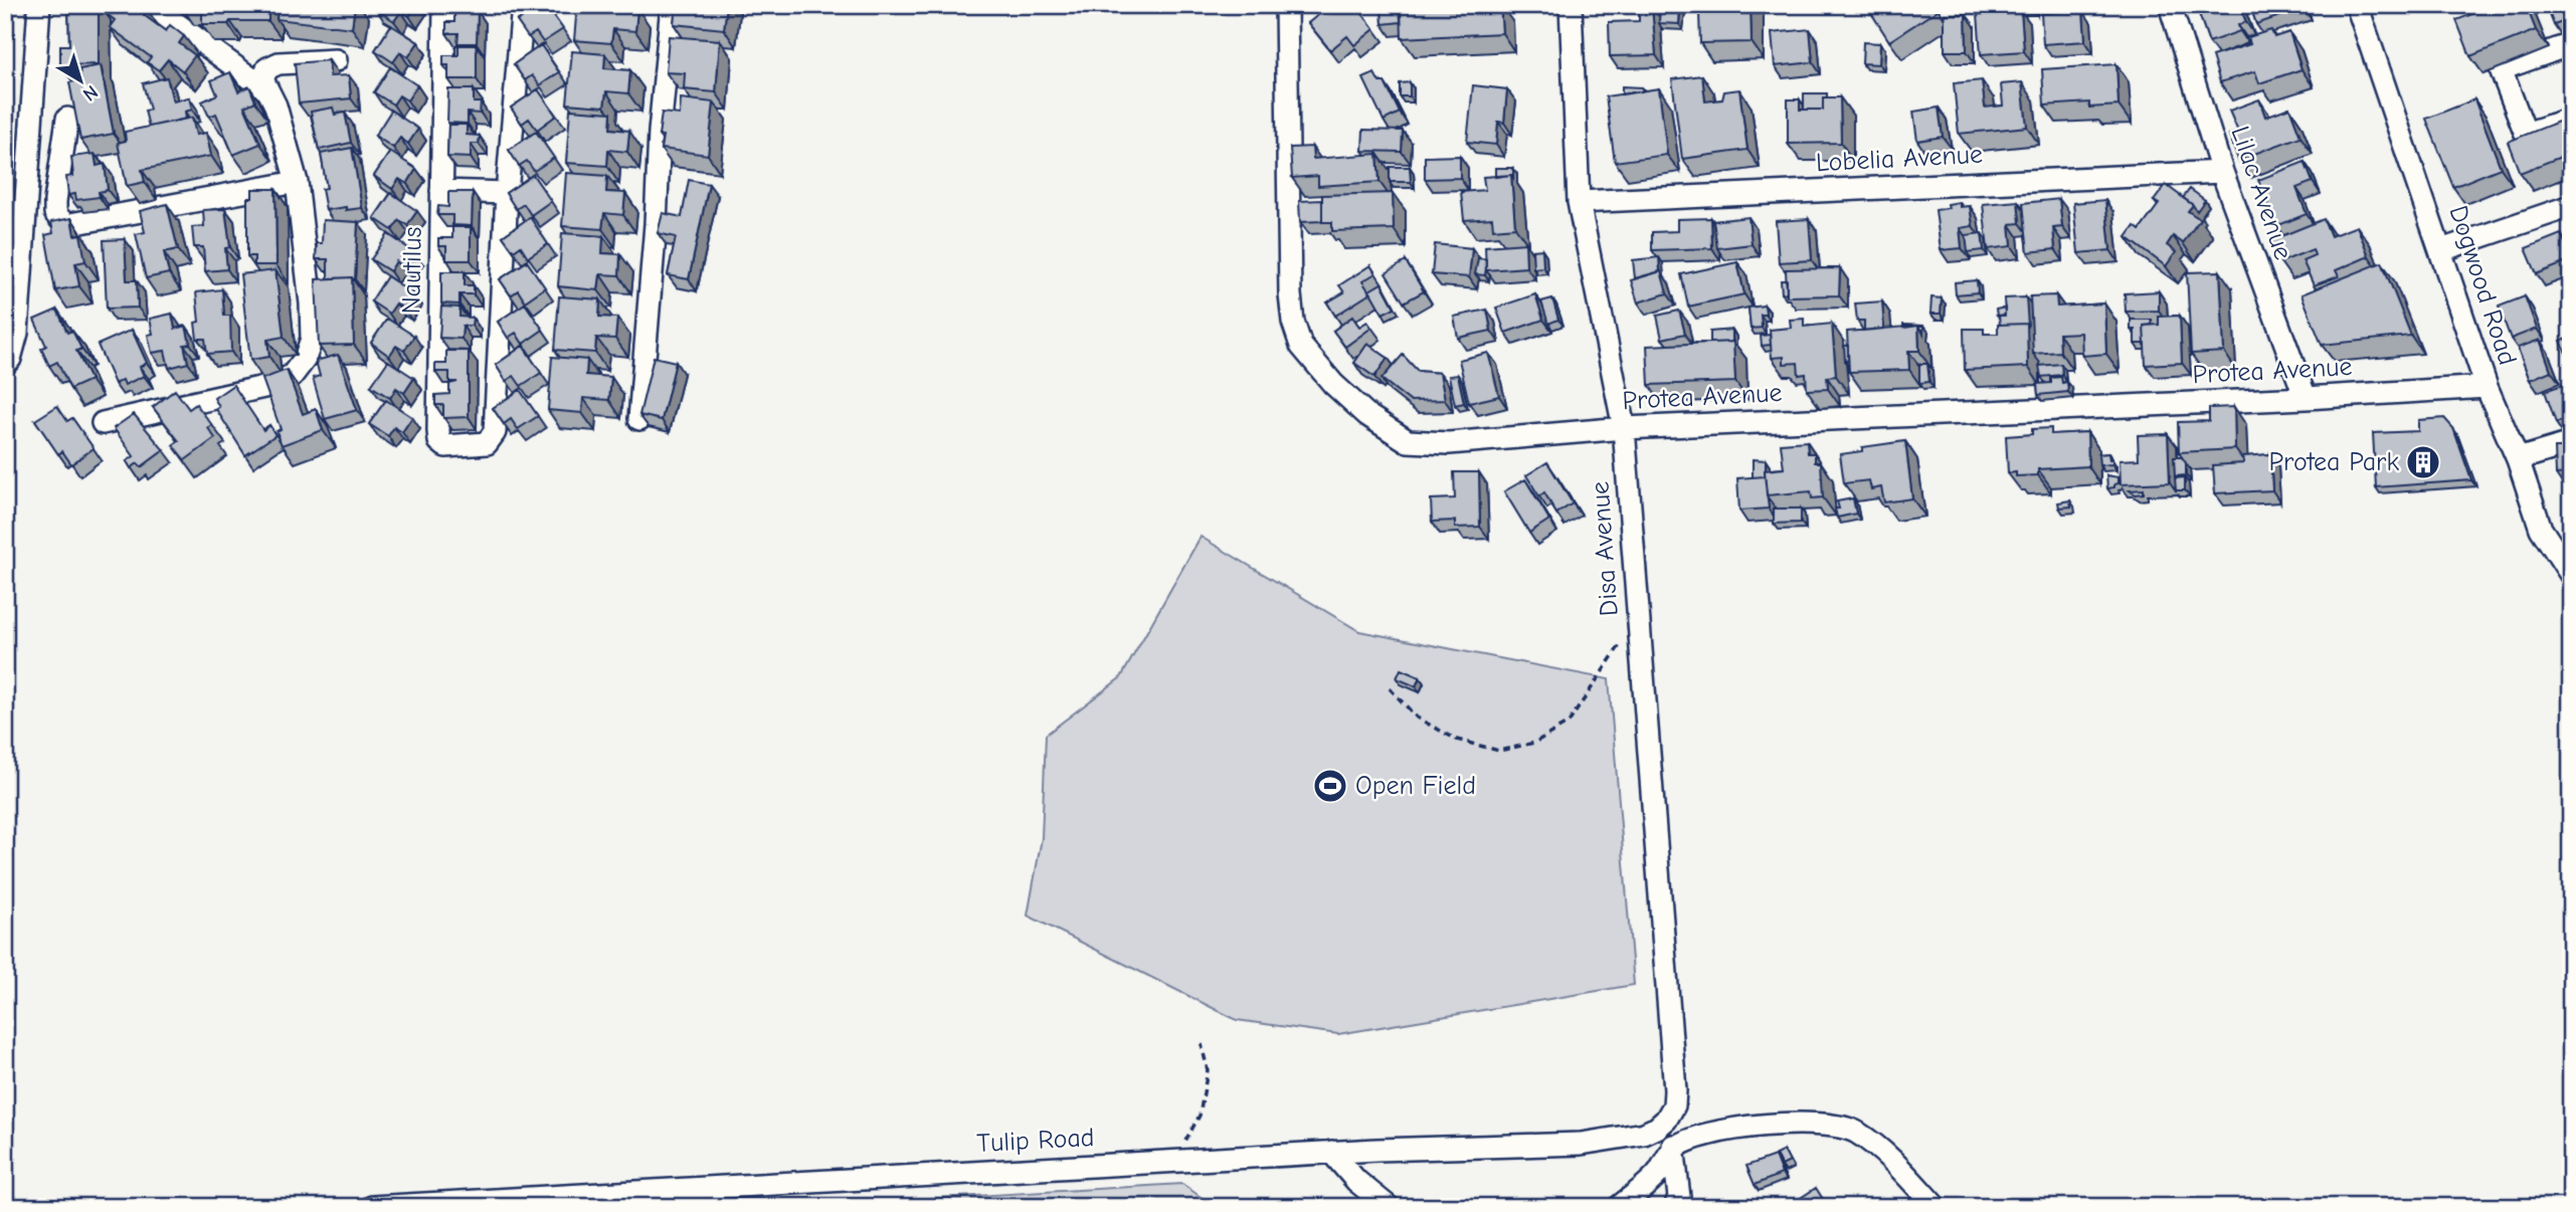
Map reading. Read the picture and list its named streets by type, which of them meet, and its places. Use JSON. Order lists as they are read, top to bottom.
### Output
{
  "streets": {
    "street": [
      "Lobelia Avenue",
      "Lilac Avenue",
      "Nautilus",
      "Dogwood Road",
      "Protea Avenue",
      "Disa Avenue",
      "Tulip Road"
    ]
  },
  "crossings": [
    ["Lobelia Avenue", "Lilac Avenue"],
    ["Lobelia Avenue", "Disa Avenue"],
    ["Lilac Avenue", "Protea Avenue"],
    ["Dogwood Road", "Protea Avenue"],
    ["Protea Avenue", "Disa Avenue"],
    ["Disa Avenue", "Tulip Road"]
  ],
  "places": {
    "building": ["Protea Park"],
    "sports": ["Open Field"]
  },
  "north": "bottom right"
}
